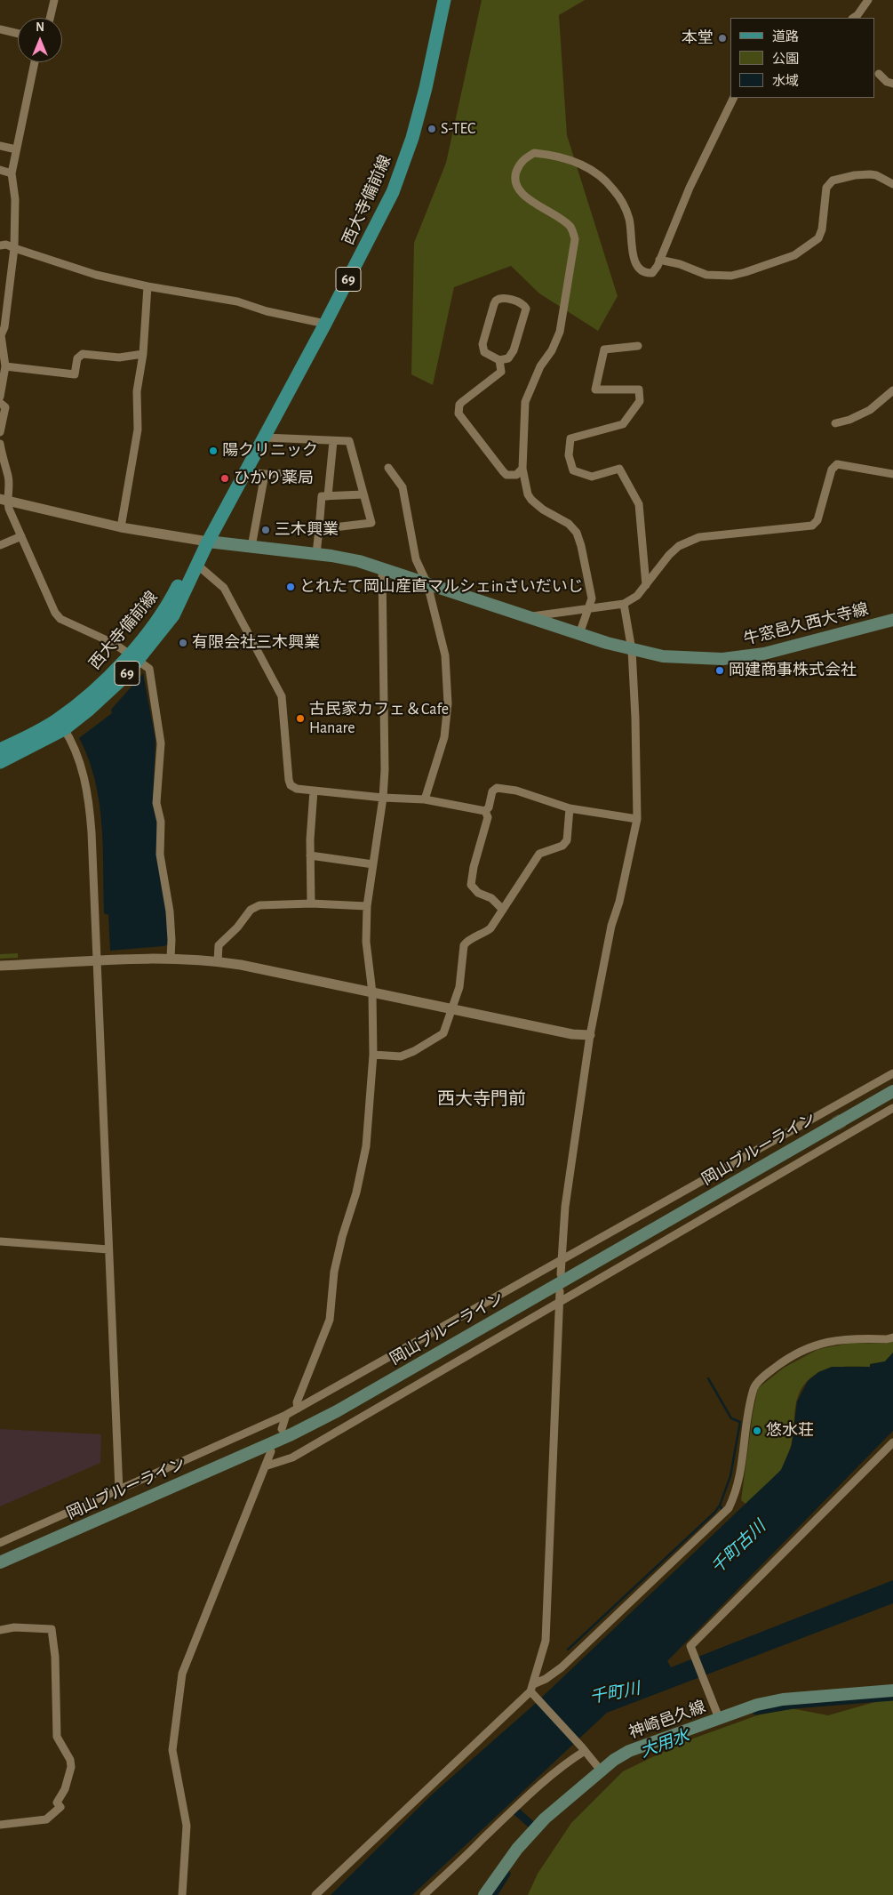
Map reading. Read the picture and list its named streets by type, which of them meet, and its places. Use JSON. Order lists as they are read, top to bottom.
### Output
{
  "streets": {
    "main road": [
      "西大寺備前線",
      "69",
      "牛窓邑久西大寺線",
      "岡山ブルーライン",
      "神崎邑久線"
    ]
  },
  "crossings": [
    ["西大寺備前線", "牛窓邑久西大寺線"]
  ],
  "districts": ["西大寺門前"],
  "water": ["千町古川", "千町川", "大用水"],
  "places": [
    "本堂",
    "S-TEC",
    "陽クリニック",
    "ひかり薬局",
    "三木興業",
    "とれたて岡山産直マルシェinさいだいじ",
    "有限会社三木興業",
    "岡建商事株式会社",
    "古民家カフェ＆Cafe Hanare",
    "悠水荘"
  ],
  "legend": ["道路", "公園", "水域"],
  "north": "top"
}
